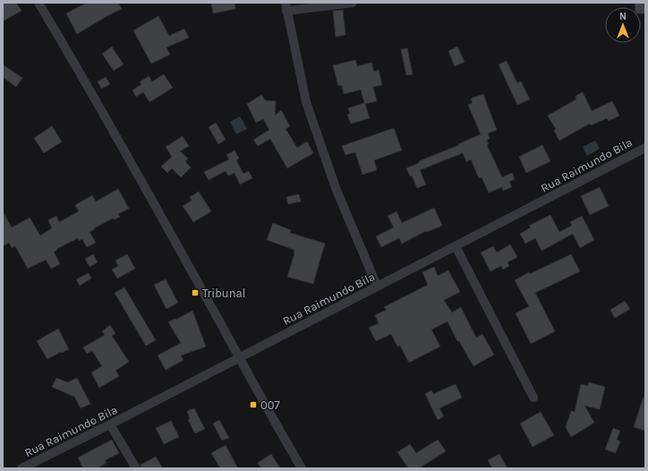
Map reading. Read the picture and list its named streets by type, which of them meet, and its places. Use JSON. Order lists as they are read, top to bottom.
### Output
{
  "streets": {
    "street": ["Rua Raimundo Bila"]
  },
  "places": {
    "transit": ["Tribunal", "007"]
  },
  "north": "top"
}
